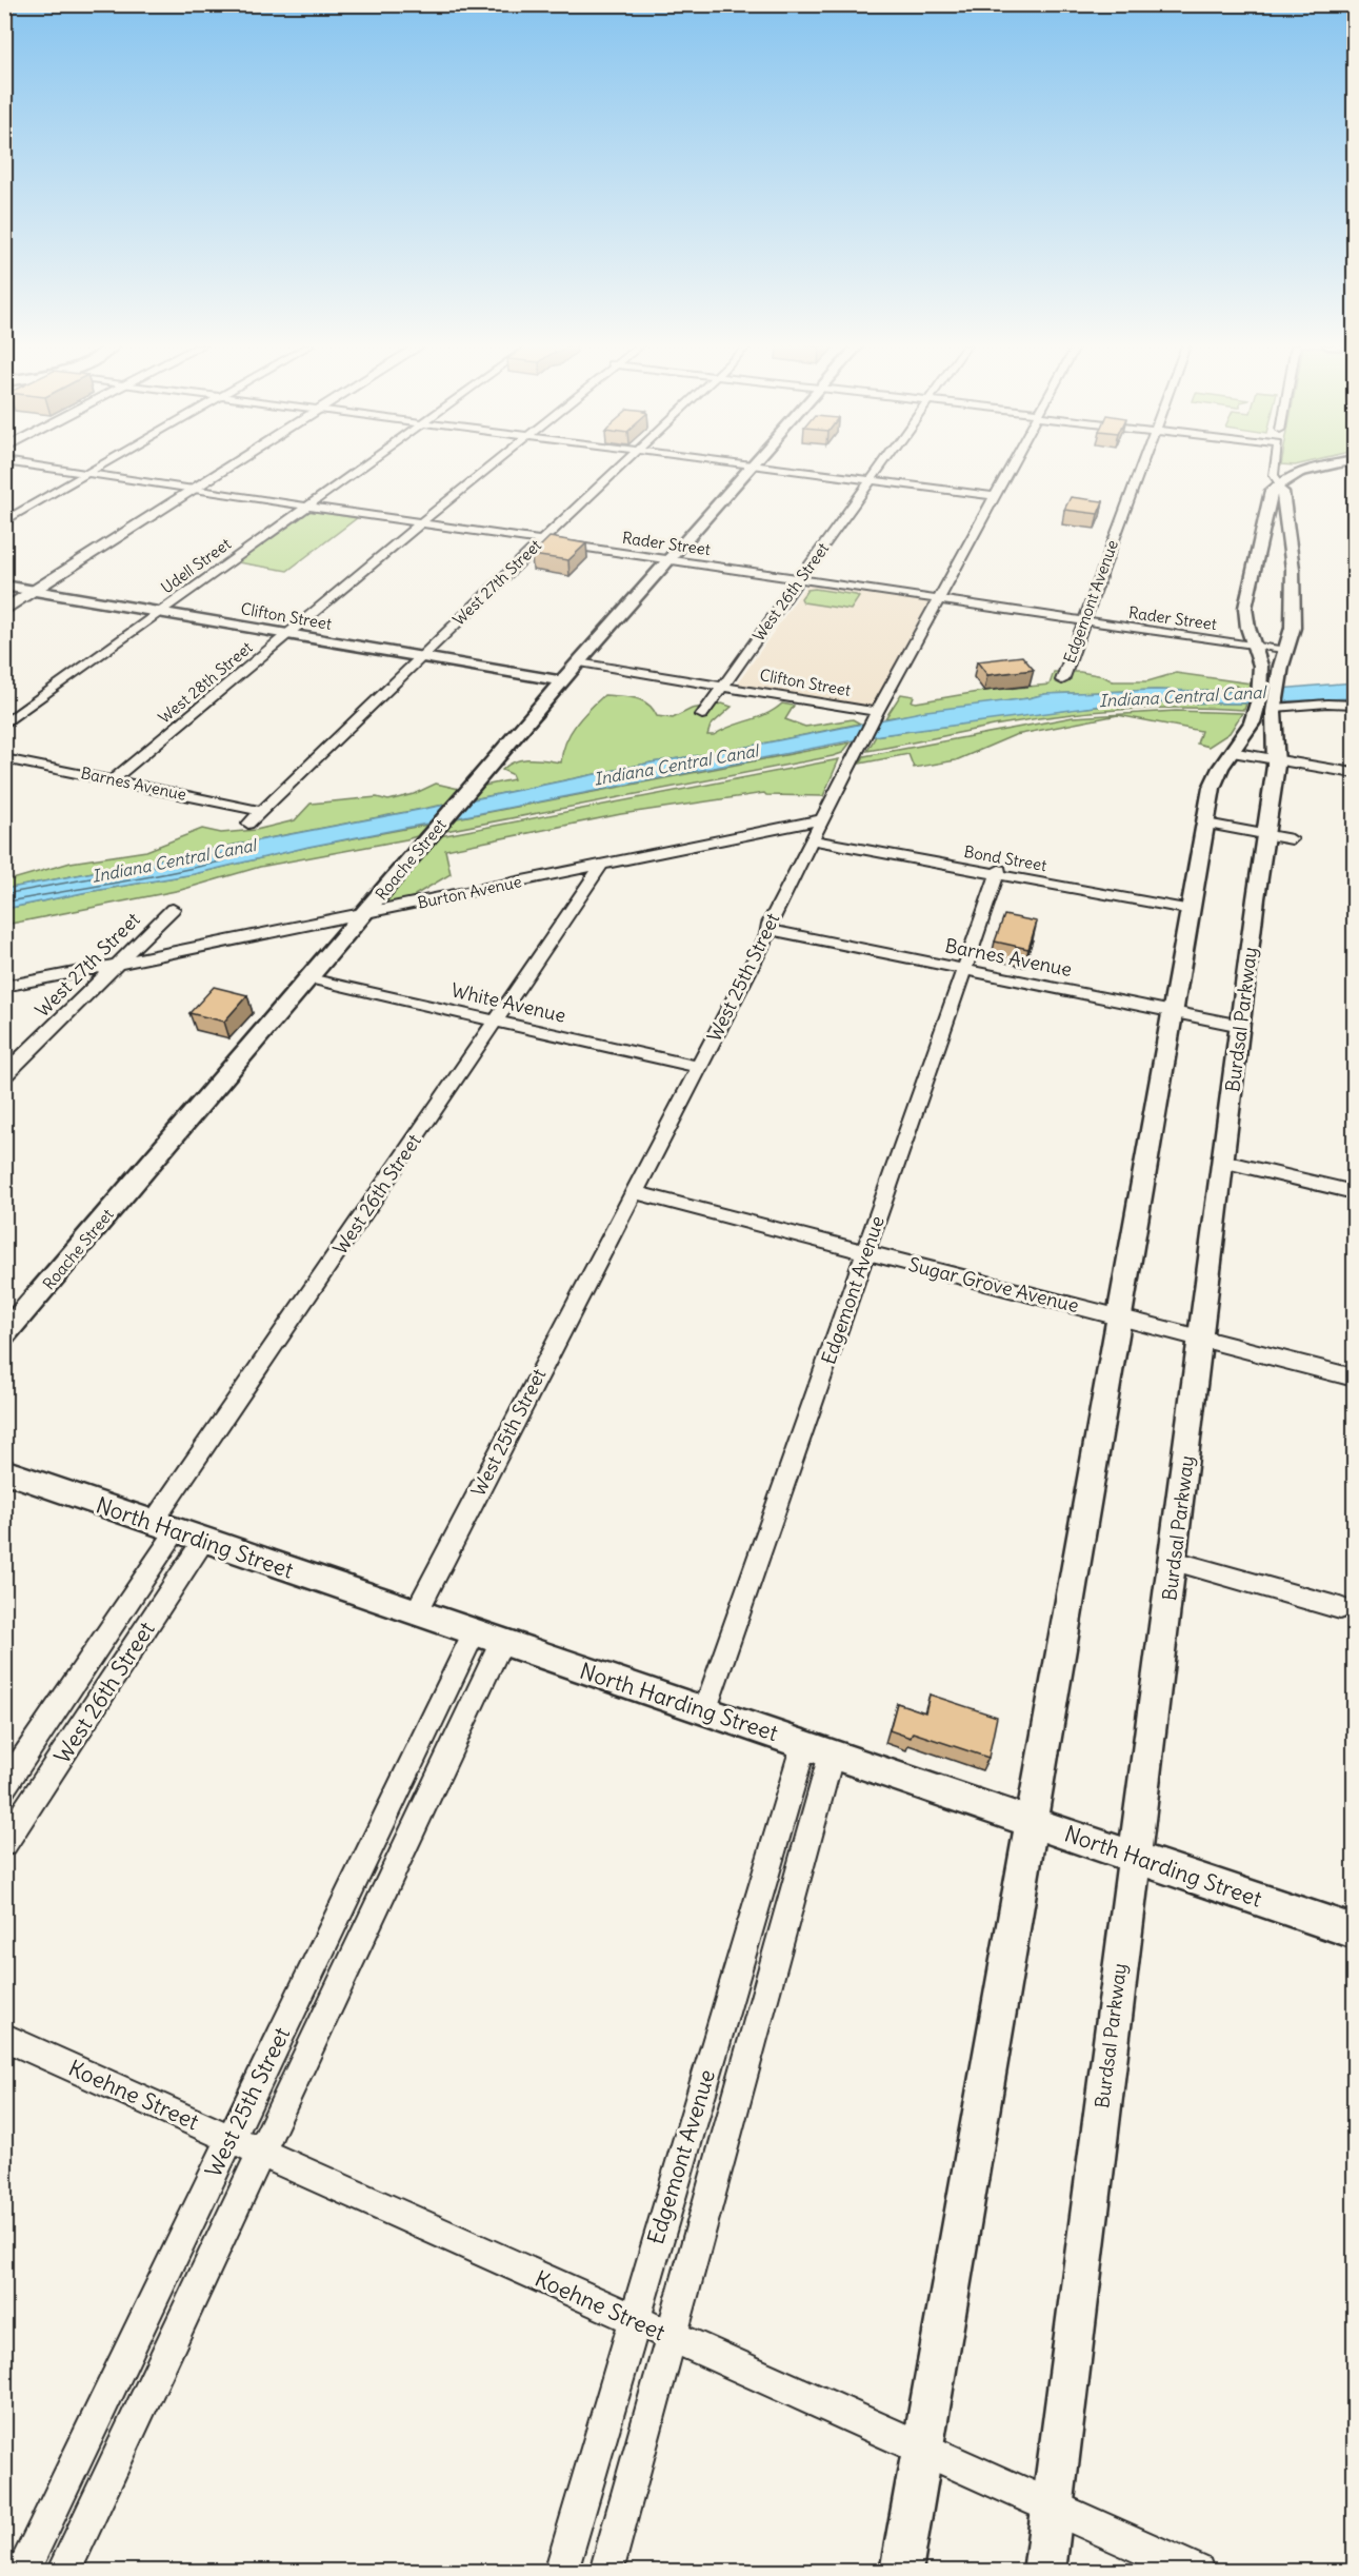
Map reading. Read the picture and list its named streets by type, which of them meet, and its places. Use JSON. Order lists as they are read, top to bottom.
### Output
{
  "streets": {
    "street": [
      "Rader Street",
      "Udell Street",
      "West 27th Street",
      "West 26th Street",
      "Edgemont Avenue",
      "Clifton Street",
      "West 28th Street",
      "Barnes Avenue",
      "Bond Street",
      "Roache Street",
      "Burton Avenue",
      "West 25th Street",
      "White Avenue",
      "Burdsal Parkway",
      "Sugar Grove Avenue",
      "North Harding Street",
      "Koehne Street"
    ]
  },
  "crossings": [
    ["Rader Street", "Udell Street"],
    ["Rader Street", "West 27th Street"],
    ["Rader Street", "West 26th Street"],
    ["Rader Street", "Edgemont Avenue"],
    ["Rader Street", "West 28th Street"],
    ["Rader Street", "Roache Street"],
    ["Rader Street", "West 25th Street"],
    ["Rader Street", "Burdsal Parkway"],
    ["Udell Street", "Clifton Street"],
    ["West 27th Street", "Clifton Street"],
    ["West 27th Street", "Barnes Avenue"],
    ["West 27th Street", "Burton Avenue"],
    ["West 26th Street", "Clifton Street"],
    ["West 26th Street", "Burton Avenue"],
    ["West 26th Street", "White Avenue"],
    ["West 26th Street", "North Harding Street"],
    ["Edgemont Avenue", "Barnes Avenue"],
    ["Edgemont Avenue", "Bond Street"],
    ["Edgemont Avenue", "Sugar Grove Avenue"],
    ["Edgemont Avenue", "North Harding Street"],
    ["Edgemont Avenue", "Koehne Street"],
    ["Clifton Street", "West 28th Street"],
    ["Clifton Street", "Roache Street"],
    ["Clifton Street", "West 25th Street"],
    ["West 28th Street", "Barnes Avenue"],
    ["Barnes Avenue", "West 25th Street"],
    ["Barnes Avenue", "Burdsal Parkway"],
    ["Bond Street", "West 25th Street"],
    ["Roache Street", "Burton Avenue"],
    ["Roache Street", "White Avenue"],
    ["Burton Avenue", "West 25th Street"],
    ["West 25th Street", "White Avenue"],
    ["West 25th Street", "Sugar Grove Avenue"],
    ["West 25th Street", "North Harding Street"],
    ["West 25th Street", "Koehne Street"],
    ["Burdsal Parkway", "Sugar Grove Avenue"],
    ["Burdsal Parkway", "North Harding Street"],
    ["Burdsal Parkway", "Koehne Street"]
  ],
  "water": ["Indiana Central Canal"]
}
